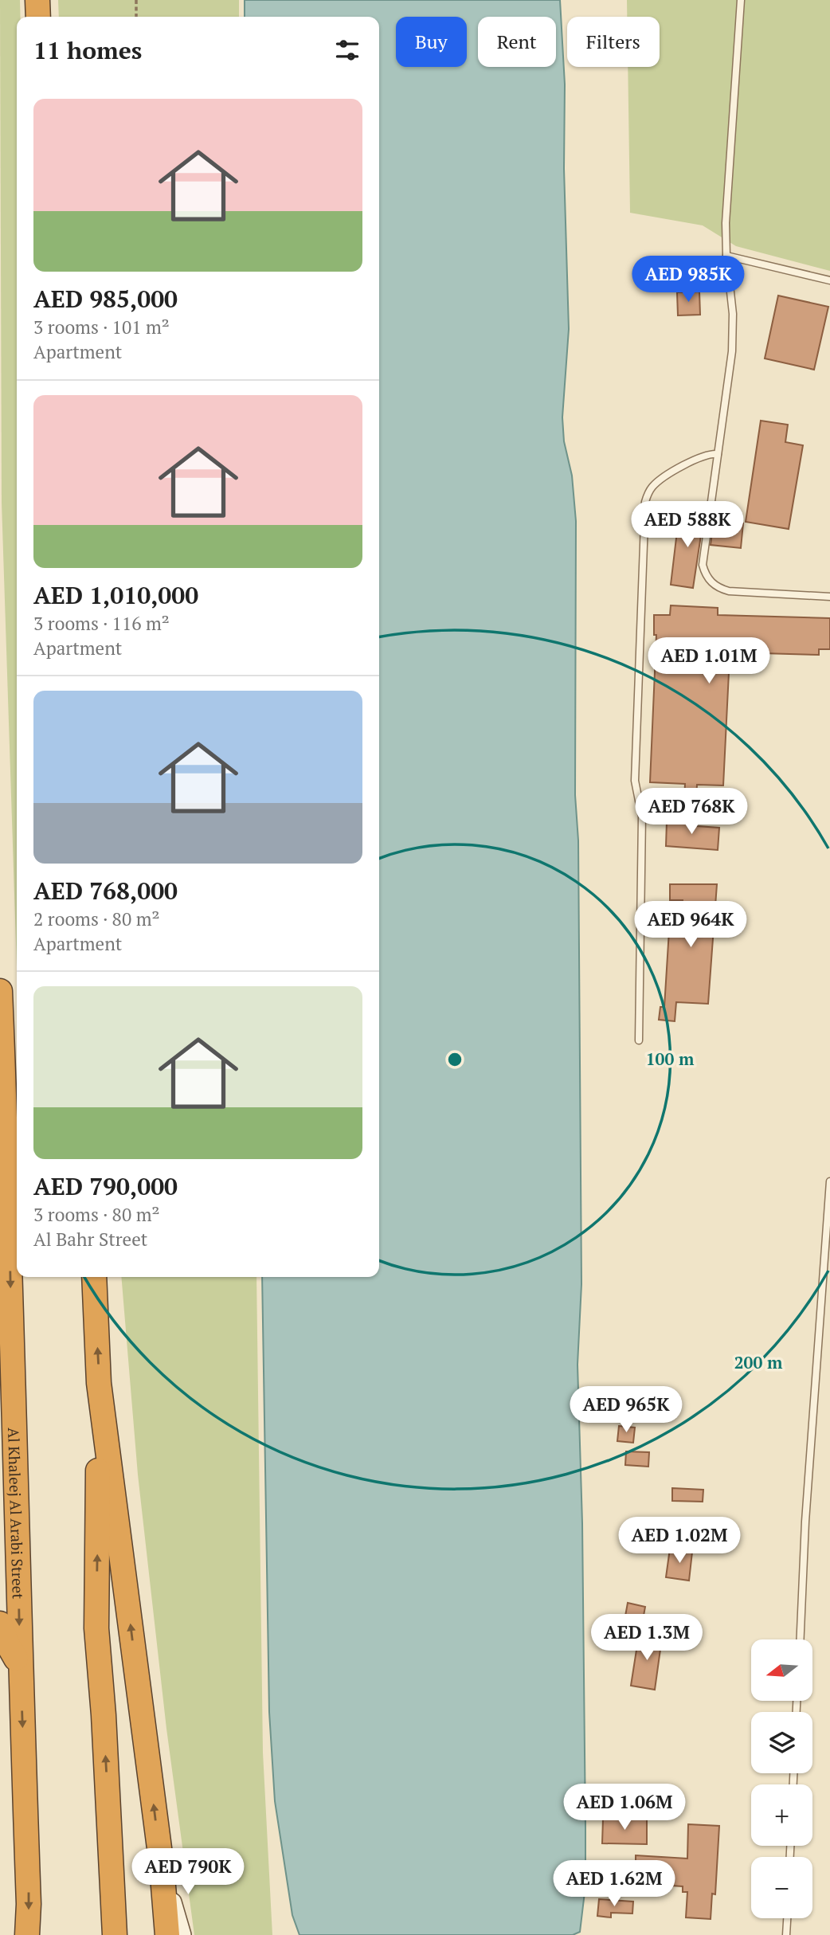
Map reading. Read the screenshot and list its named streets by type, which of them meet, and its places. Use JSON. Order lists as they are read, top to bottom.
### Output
{
  "streets": {
    "highway": ["Al Khaleej Al Arabi Street"]
  },
  "north": "left",
  "page": {
    "chip": ["Buy", "Rent", "Filters"],
    "heading": "11 homes",
    "list": [
      {
        "name": "AED 985,000",
        "note": "3 rooms · 101 m² · Apartment"
      },
      {
        "name": "AED 1,010,000",
        "note": "3 rooms · 116 m² · Apartment"
      },
      {
        "name": "AED 768,000",
        "note": "2 rooms · 80 m² · Apartment"
      },
      {
        "name": "AED 790,000",
        "note": "3 rooms · 80 m² · Al Bahr Street"
      }
    ],
    "price": [
      "AED 985K",
      "AED 588K",
      "AED 1.01M",
      "AED 768K",
      "AED 964K",
      "AED 965K",
      "AED 1.02M",
      "AED 1.3M",
      "AED 1.06M",
      "AED 790K",
      "AED 1.62M"
    ],
    "map_buttons": ["+", "−"]
  },
  "rings": ["100 m", "200 m"]
}
